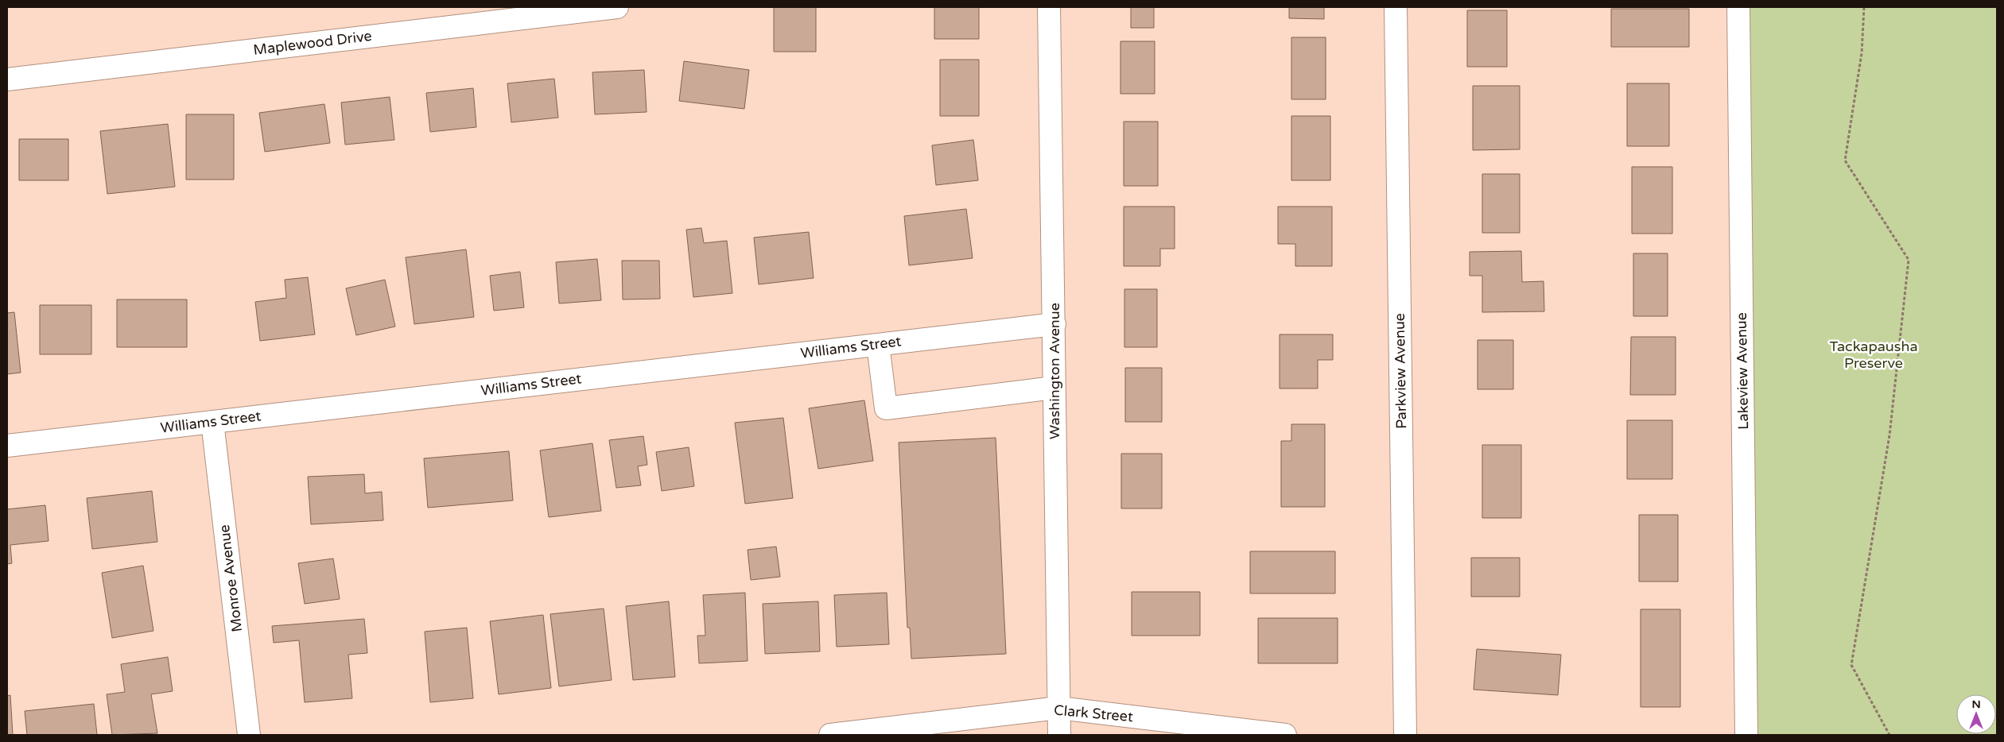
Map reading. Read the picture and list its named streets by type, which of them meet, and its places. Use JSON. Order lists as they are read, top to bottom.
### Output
{
  "streets": {
    "street": [
      "Maplewood Drive",
      "Williams Street",
      "Washington Avenue",
      "Parkview Avenue",
      "Lakeview Avenue",
      "Monroe Avenue",
      "Clark Street"
    ]
  },
  "crossings": [
    ["Williams Street", "Washington Avenue"],
    ["Williams Street", "Monroe Avenue"],
    ["Washington Avenue", "Clark Street"]
  ],
  "parks": ["Tackapausha Preserve"],
  "north": "top"
}
